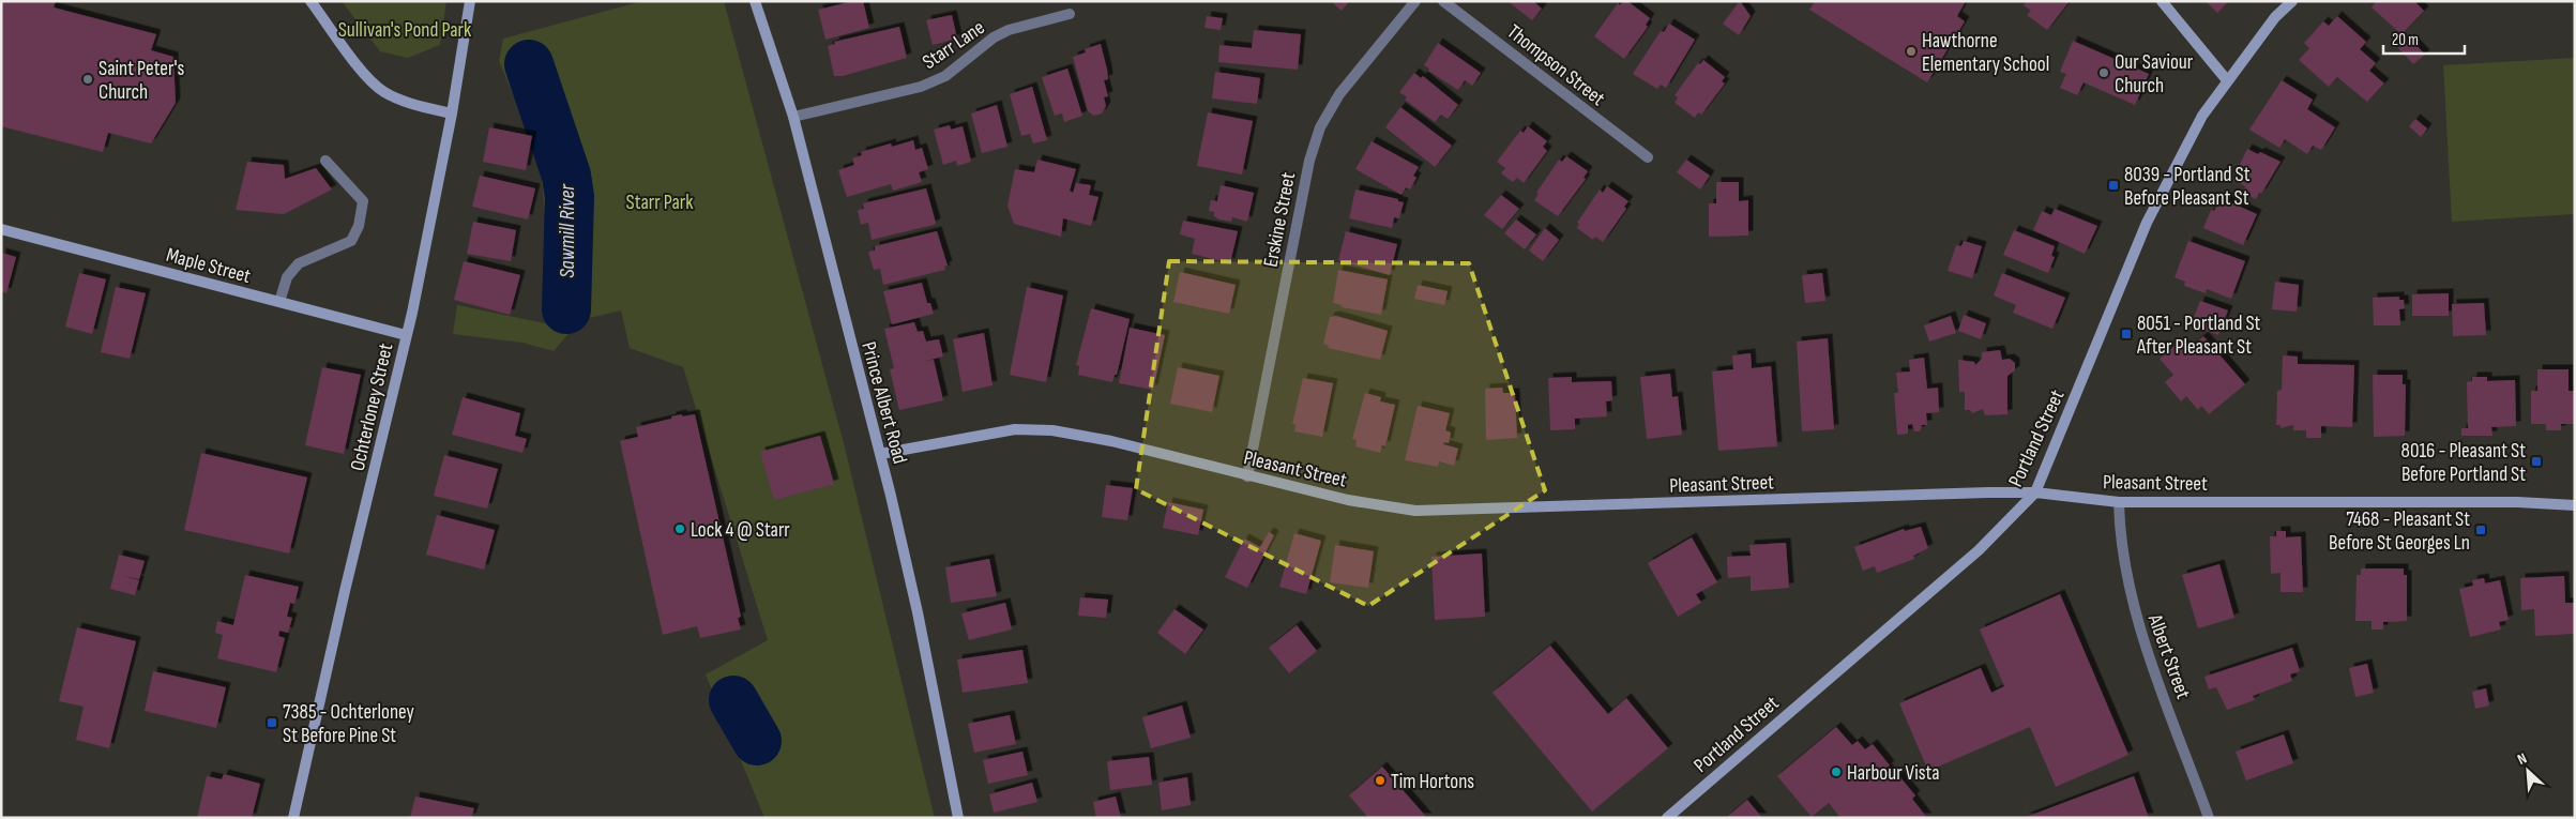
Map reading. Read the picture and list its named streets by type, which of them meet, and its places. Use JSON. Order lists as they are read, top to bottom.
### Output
{
  "streets": {
    "main road": [
      "Maple Street",
      "Prince Albert Road",
      "Ochterloney Street",
      "Portland Street",
      "Pleasant Street"
    ],
    "street": [
      "Starr Lane",
      "Thompson Street",
      "Erskine Street",
      "Albert Street"
    ]
  },
  "crossings": [
    ["Starr Lane", "Prince Albert Road"],
    ["Erskine Street", "Pleasant Street"],
    ["Maple Street", "Ochterloney Street"],
    ["Prince Albert Road", "Pleasant Street"],
    ["Portland Street", "Pleasant Street"],
    ["Pleasant Street", "Albert Street"]
  ],
  "water": ["Sawmill River"],
  "parks": ["Sullivan's Pond Park", "Starr Park"],
  "places": {
    "other": [
      "Hawthorne Elementary School",
      "Our Saviour Church",
      "Saint Peter's Church",
      "Lock 4 @ Starr",
      "Harbour Vista",
      "Tim Hortons"
    ],
    "transit": [
      "8039 - Portland St Before Pleasant St",
      "8051 - Portland St After Pleasant St",
      "8016 - Pleasant St Before Portland St",
      "7468 - Pleasant St Before St Georges Ln",
      "7385 - Ochterloney St Before Pine St"
    ]
  },
  "scale_bar": "20 m",
  "north": "top left"
}
